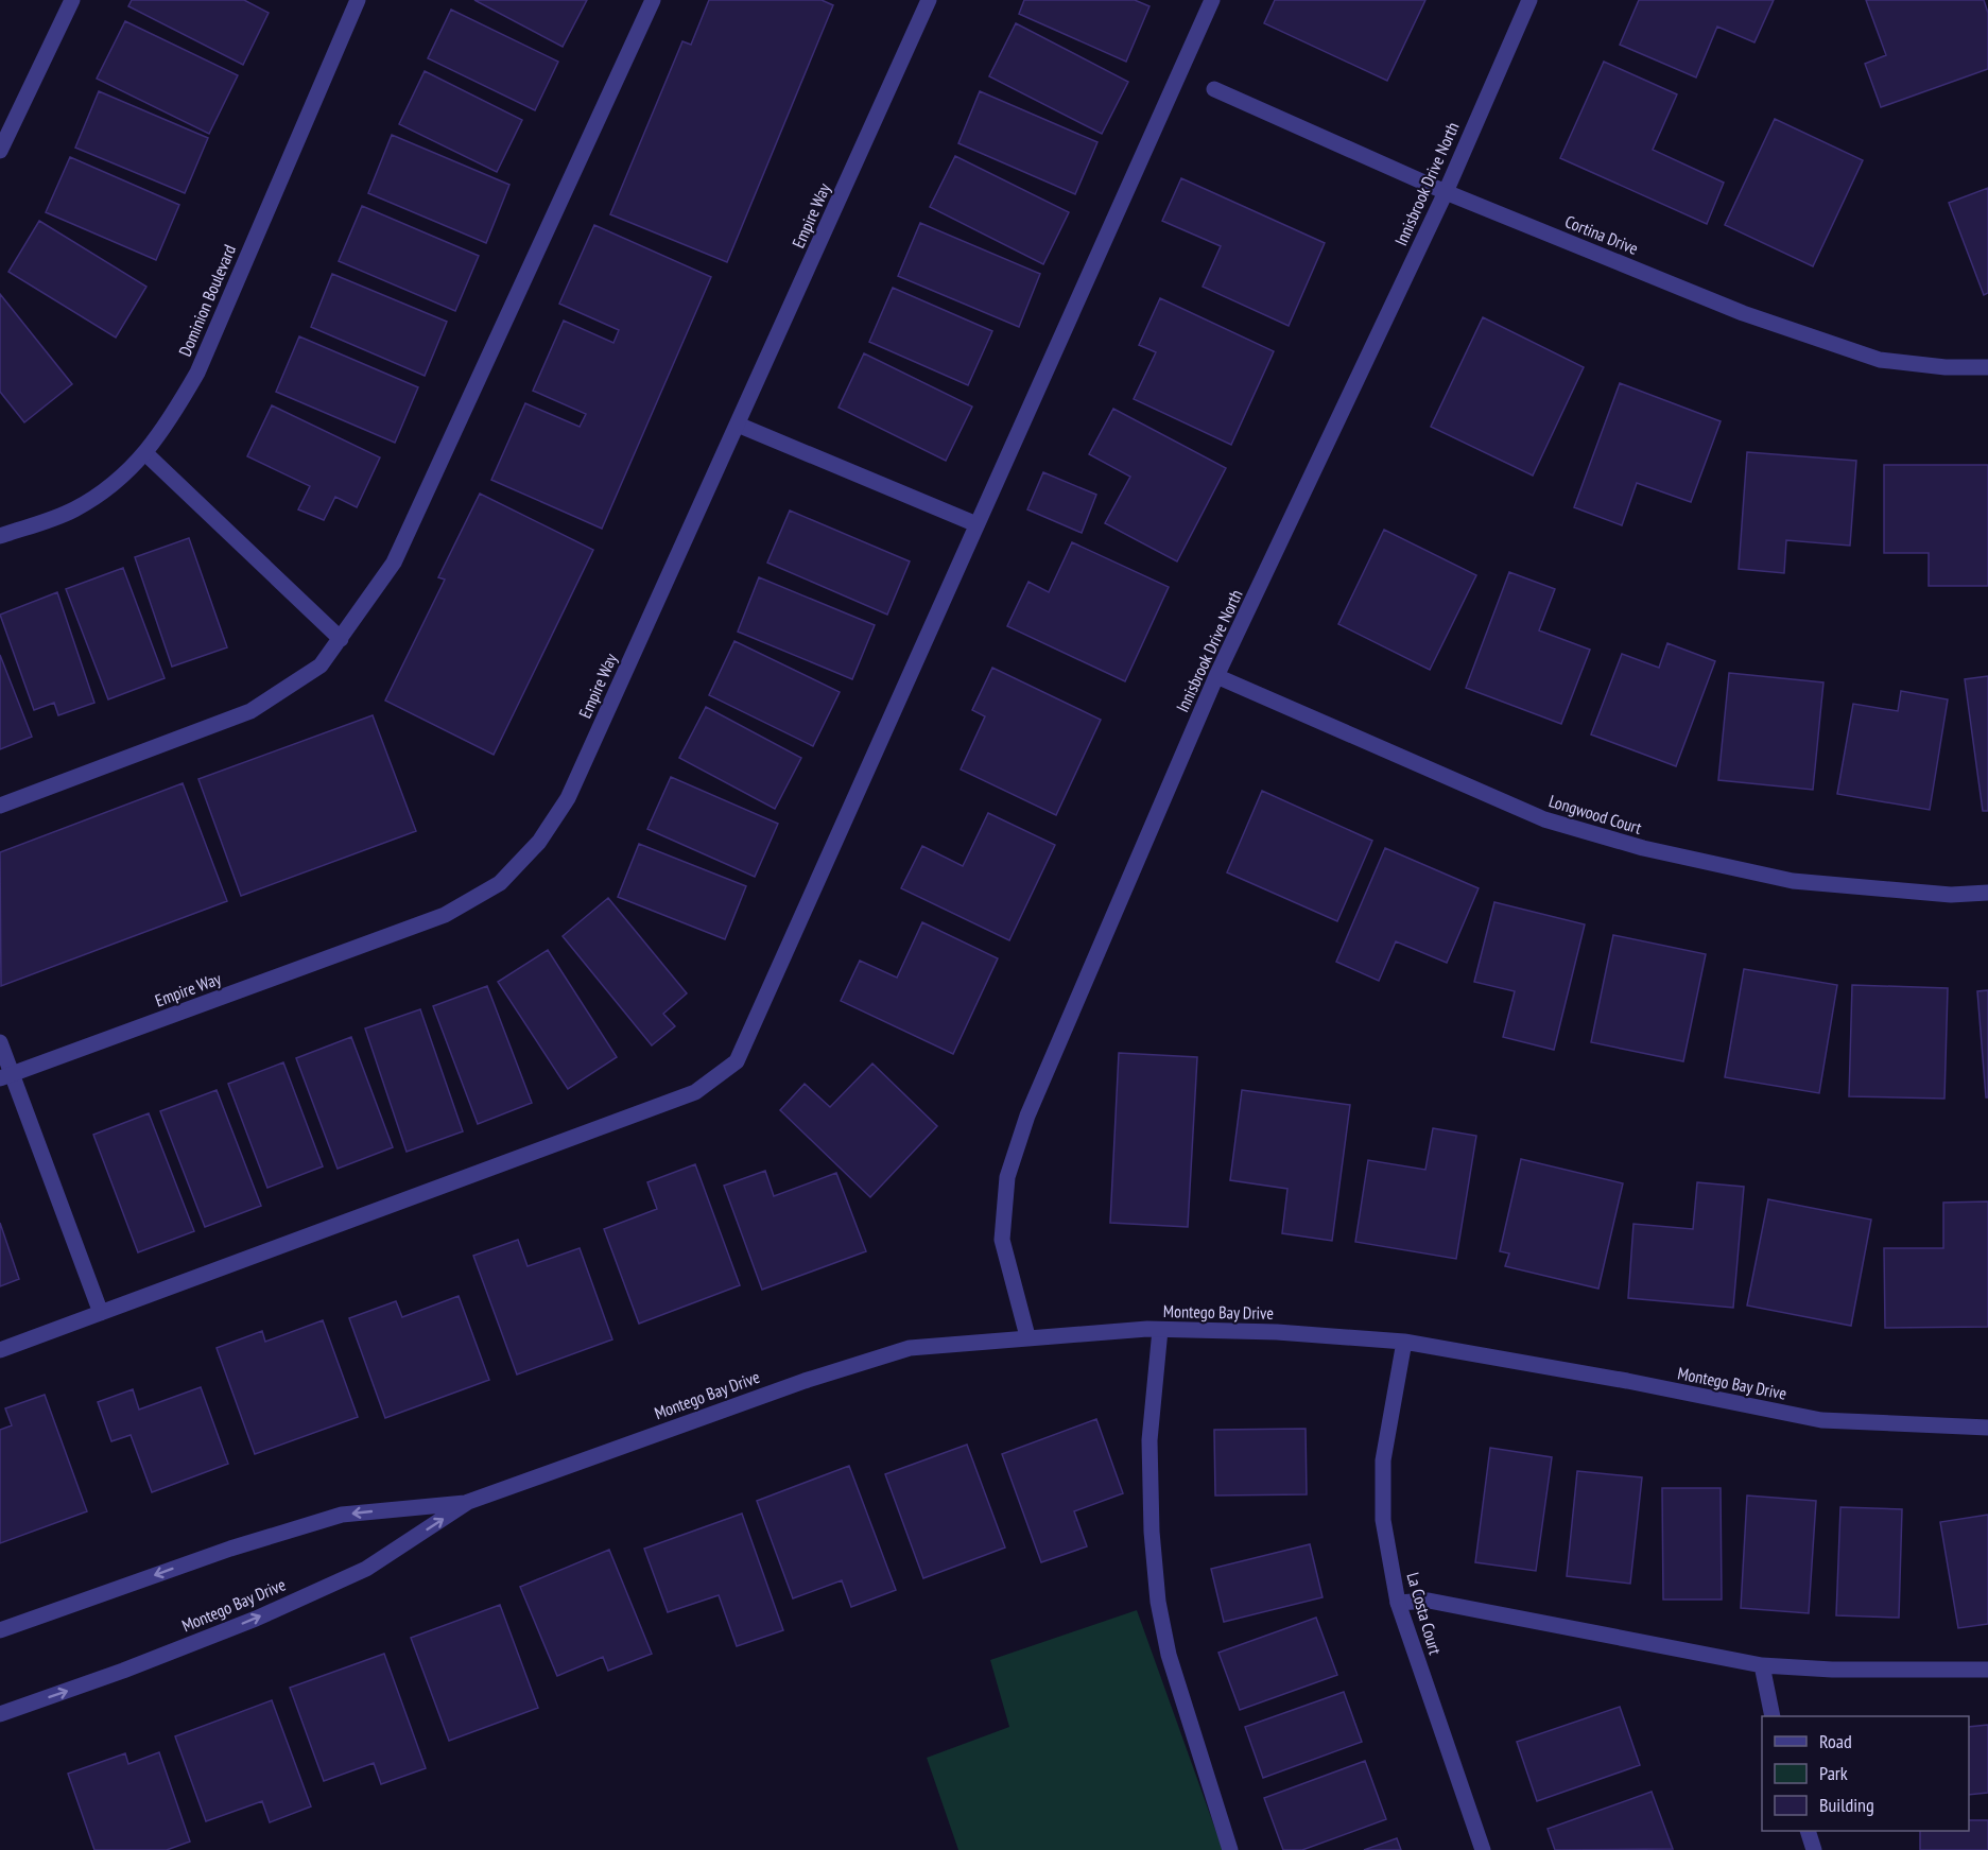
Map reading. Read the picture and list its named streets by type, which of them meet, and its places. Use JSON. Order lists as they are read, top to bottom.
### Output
{
  "streets": {
    "street": [
      "Innisbrook Drive North",
      "Empire Way",
      "Cortina Drive",
      "Dominion Boulevard",
      "Longwood Court",
      "Montego Bay Drive",
      "La Costa Court"
    ]
  },
  "crossings": [
    ["Innisbrook Drive North", "Cortina Drive"],
    ["Innisbrook Drive North", "Longwood Court"],
    ["Innisbrook Drive North", "Montego Bay Drive"],
    ["Montego Bay Drive", "La Costa Court"]
  ],
  "legend": ["Road", "Park", "Building"]
}
